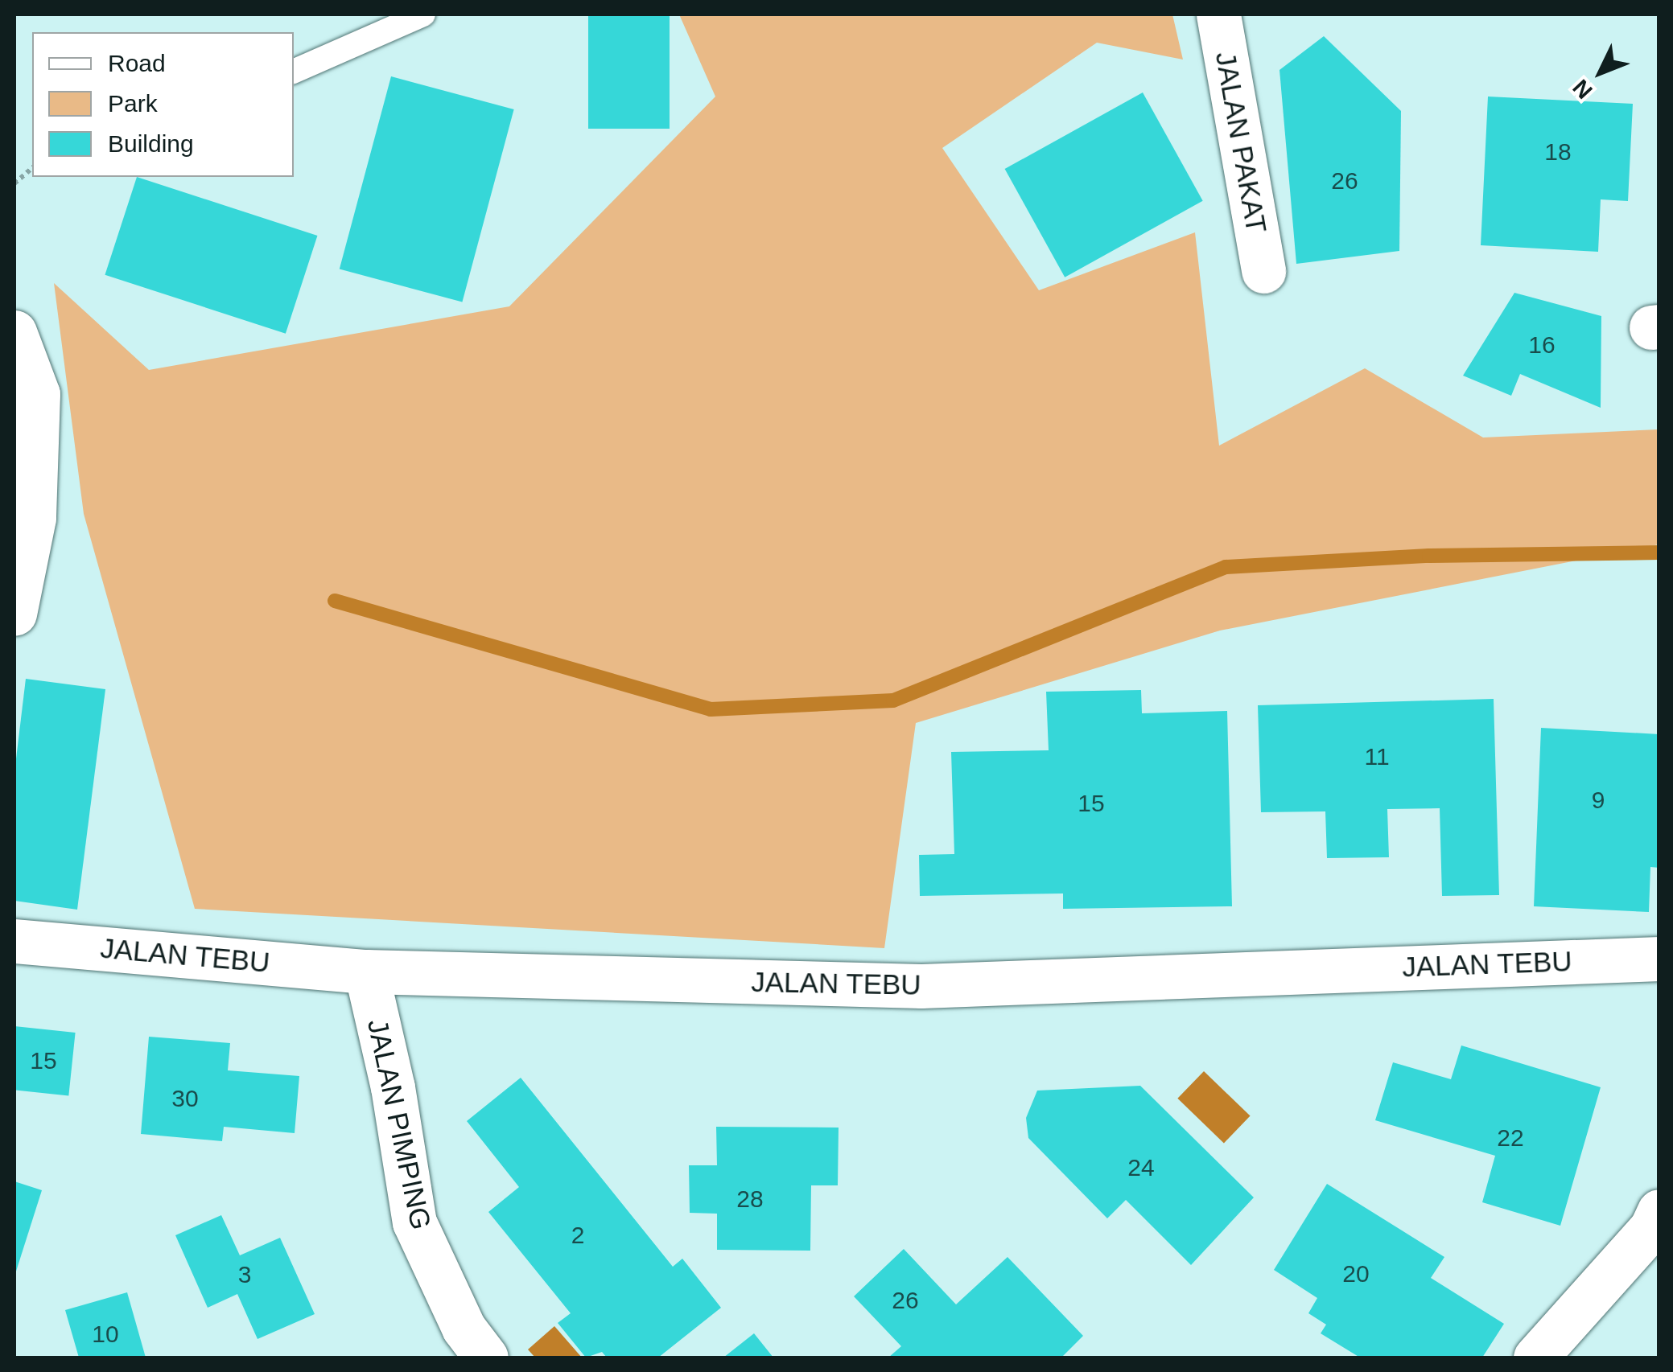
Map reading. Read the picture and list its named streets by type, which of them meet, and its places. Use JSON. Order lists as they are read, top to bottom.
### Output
{
  "streets": {
    "street": ["JALAN PAKAT", "JALAN TEBU", "JALAN PIMPING"]
  },
  "crossings": [
    ["JALAN TEBU", "JALAN PIMPING"]
  ],
  "house_numbers": [
    "18",
    "26",
    "16",
    "11",
    "9",
    "15",
    "15",
    "30",
    "22",
    "24",
    "28",
    "2",
    "20",
    "3",
    "26",
    "10"
  ],
  "legend": ["Road", "Park", "Building"],
  "north": "bottom left"
}
